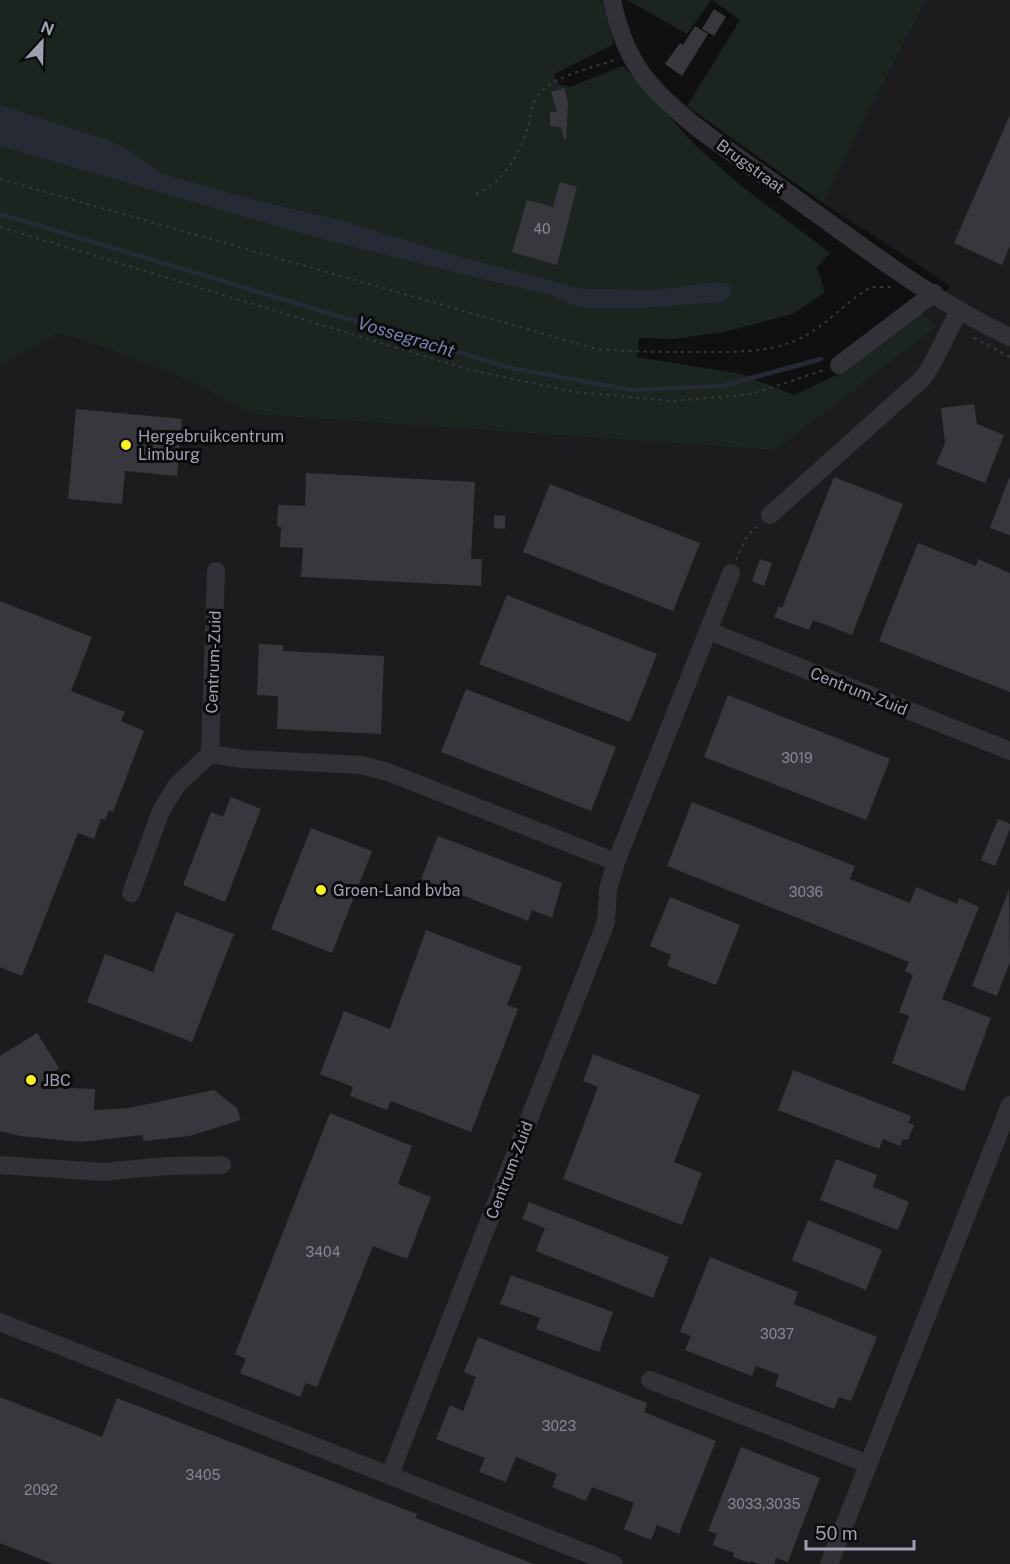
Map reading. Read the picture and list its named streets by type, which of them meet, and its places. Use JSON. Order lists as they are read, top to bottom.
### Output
{
  "streets": {
    "street": ["Brugstraat", "Centrum-Zuid"]
  },
  "water": ["Vossegracht"],
  "places": ["Hergebruikcentrum Limburg", "Groen-Land bvba", "JBC"],
  "house_numbers": [
    "40",
    "3019",
    "3036",
    "3404",
    "3037",
    "3023",
    "3405",
    "2092",
    "3033,3035"
  ],
  "scale_bar": "50 m",
  "north": "top"
}
